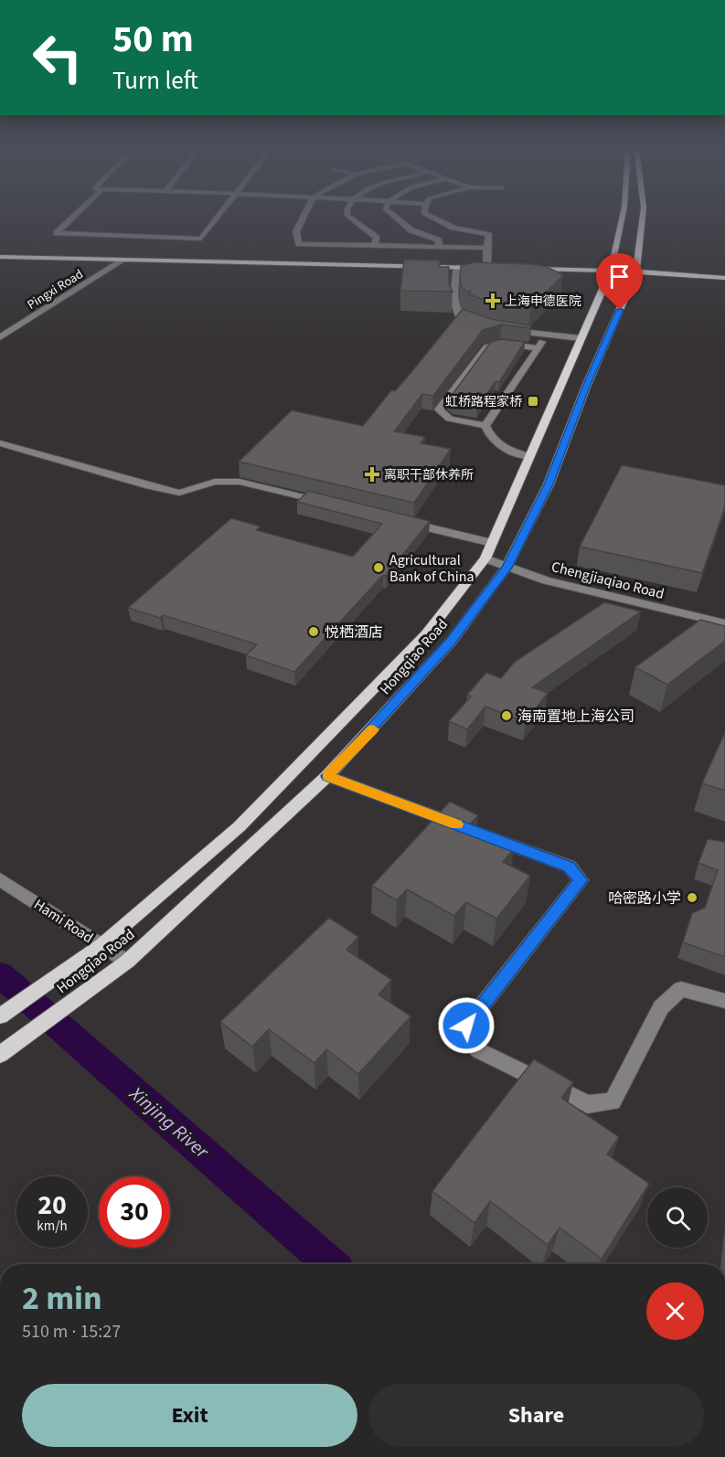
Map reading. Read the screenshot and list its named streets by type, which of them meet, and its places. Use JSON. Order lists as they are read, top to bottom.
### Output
{
  "streets": {
    "main road": ["Hongqiao Road"],
    "street": ["Pingxi Road", "Chengjiaqiao Road", "Hami Road"]
  },
  "crossings": [
    ["Chengjiaqiao Road", "Hongqiao Road"],
    ["Hongqiao Road", "Hami Road"]
  ],
  "water": ["Xinjing River"],
  "places": {
    "health": ["上海申德医院", "离职干部休养所"],
    "transit": ["虹桥路程家桥"],
    "other": [
      "Agricultural Bank of China",
      "悦栖酒店",
      "海南置地上海公司",
      "哈密路小学"
    ]
  },
  "page": {
    "turn": ["50 m", "Turn left"],
    "speed": "20 km/h",
    "limit": "30",
    "heading": ["2 min", "510 m · 15:27"],
    "buttons": ["Exit", "Share"]
  }
}
